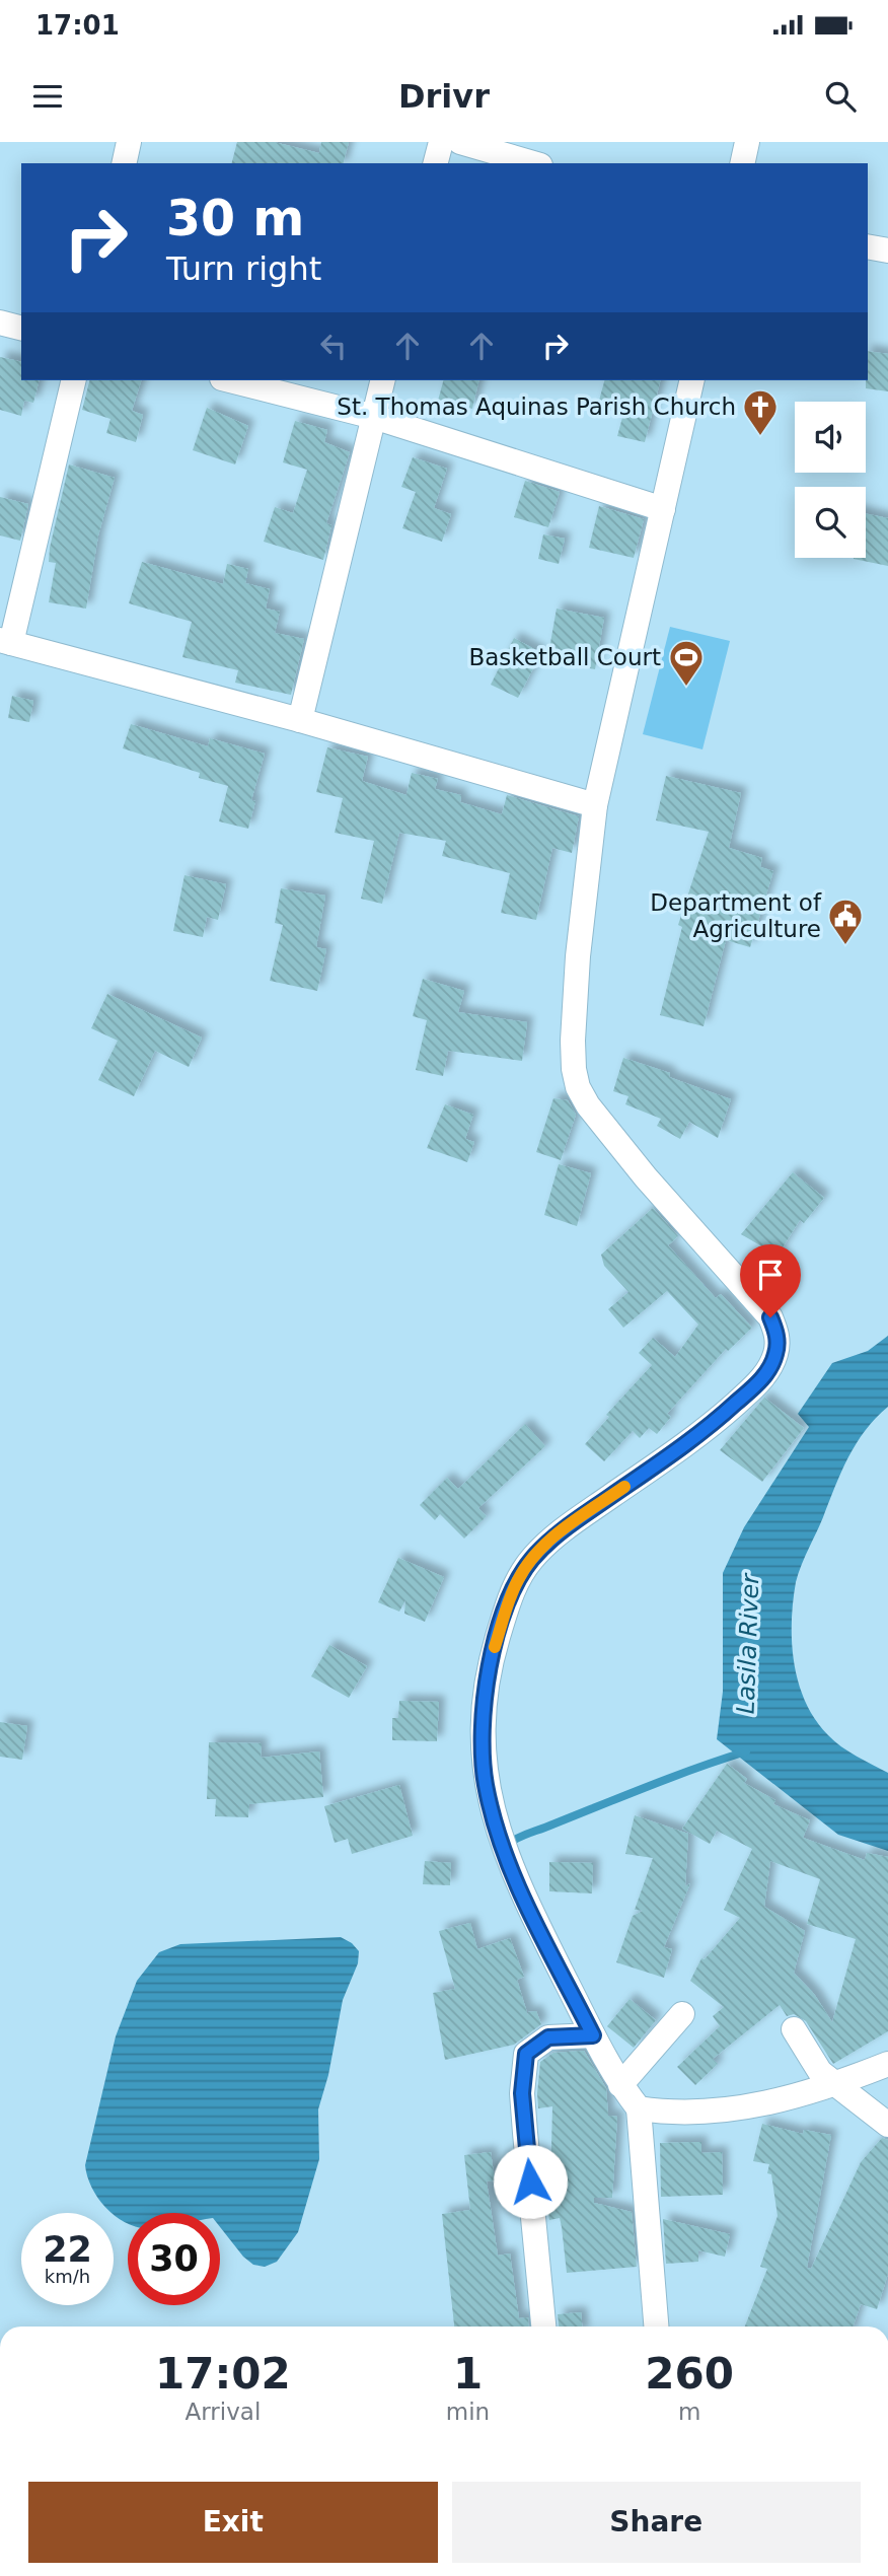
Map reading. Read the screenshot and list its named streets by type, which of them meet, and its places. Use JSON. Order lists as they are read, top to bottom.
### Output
{
  "water": ["Lasila River"],
  "places": {
    "church": ["St. Thomas Aquinas Parish Church"],
    "sports": ["Basketball Court"],
    "public building": ["Department of Agriculture"]
  },
  "page": {
    "status": "17:01",
    "header": "Drivr",
    "turn": ["30 m", "Turn right"],
    "speed": "22 km/h",
    "limit": "30",
    "eta": [
      "17:02",
      "Arrival",
      "1",
      "min",
      "260",
      "m"
    ],
    "buttons": ["Exit", "Share"]
  }
}
